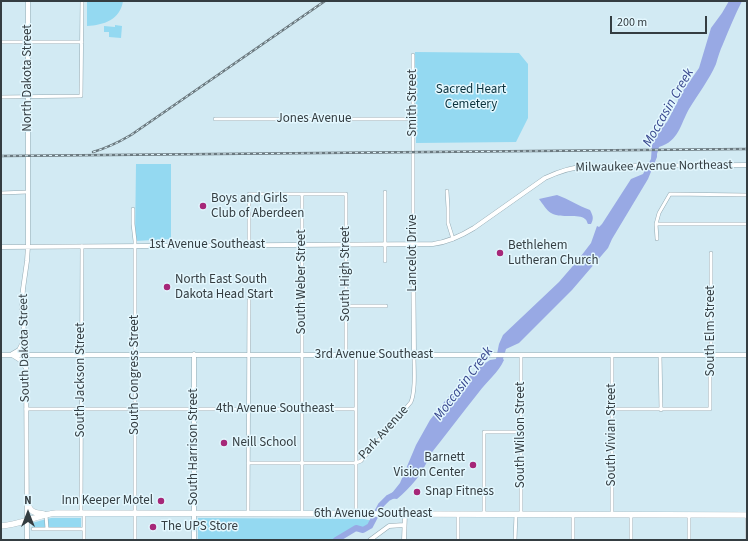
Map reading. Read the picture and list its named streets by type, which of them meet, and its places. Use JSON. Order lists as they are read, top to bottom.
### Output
{
  "streets": {
    "highway": ["6th Avenue Southeast"],
    "street": [
      "North Dakota Street",
      "Smith Street",
      "Jones Avenue",
      "Milwaukee Avenue Northeast",
      "1st Avenue Southeast",
      "Lancelot Drive",
      "South High Street",
      "South Weber Street",
      "South Elm Street",
      "South Dakota Street",
      "3rd Avenue Southeast",
      "South Congress Street",
      "South Jackson Street",
      "4th Avenue Southeast",
      "Park Avenue",
      "South Wilson Street",
      "South Vivian Street",
      "South Harrison Street"
    ]
  },
  "crossings": [
    ["North Dakota Street", "South Dakota Street"],
    ["Smith Street", "Jones Avenue"],
    ["Smith Street", "Lancelot Drive"],
    ["Milwaukee Avenue Northeast", "1st Avenue Southeast"],
    ["Milwaukee Avenue Northeast", "Lancelot Drive"],
    ["1st Avenue Southeast", "Lancelot Drive"],
    ["1st Avenue Southeast", "South High Street"],
    ["1st Avenue Southeast", "South Weber Street"],
    ["1st Avenue Southeast", "South Dakota Street"],
    ["1st Avenue Southeast", "South Congress Street"],
    ["1st Avenue Southeast", "South Jackson Street"],
    ["Lancelot Drive", "3rd Avenue Southeast"],
    ["Lancelot Drive", "Park Avenue"],
    ["South High Street", "South Weber Street"],
    ["South High Street", "3rd Avenue Southeast"],
    ["South Weber Street", "3rd Avenue Southeast"],
    ["South Weber Street", "4th Avenue Southeast"],
    ["South Weber Street", "6th Avenue Southeast"],
    ["South Elm Street", "3rd Avenue Southeast"],
    ["South Dakota Street", "3rd Avenue Southeast"],
    ["South Dakota Street", "4th Avenue Southeast"],
    ["South Dakota Street", "6th Avenue Southeast"],
    ["3rd Avenue Southeast", "South Congress Street"],
    ["3rd Avenue Southeast", "South Jackson Street"],
    ["3rd Avenue Southeast", "Park Avenue"],
    ["3rd Avenue Southeast", "South Wilson Street"],
    ["3rd Avenue Southeast", "South Vivian Street"],
    ["3rd Avenue Southeast", "South Harrison Street"],
    ["South Congress Street", "4th Avenue Southeast"],
    ["South Congress Street", "6th Avenue Southeast"],
    ["South Jackson Street", "4th Avenue Southeast"],
    ["South Jackson Street", "6th Avenue Southeast"],
    ["4th Avenue Southeast", "South Harrison Street"],
    ["South Wilson Street", "6th Avenue Southeast"],
    ["South Vivian Street", "6th Avenue Southeast"],
    ["South Harrison Street", "6th Avenue Southeast"]
  ],
  "water": ["Moccasin Creek"],
  "parks": ["Sacred Heart Cemetery"],
  "places": [
    "Boys and Girls Club of Aberdeen",
    "Bethlehem Lutheran Church",
    "North East South Dakota Head Start",
    "Neill School",
    "Barnett Vision Center",
    "Snap Fitness",
    "Inn Keeper Motel",
    "The UPS Store"
  ],
  "scale_bar": "200 m",
  "north": "top"
}
